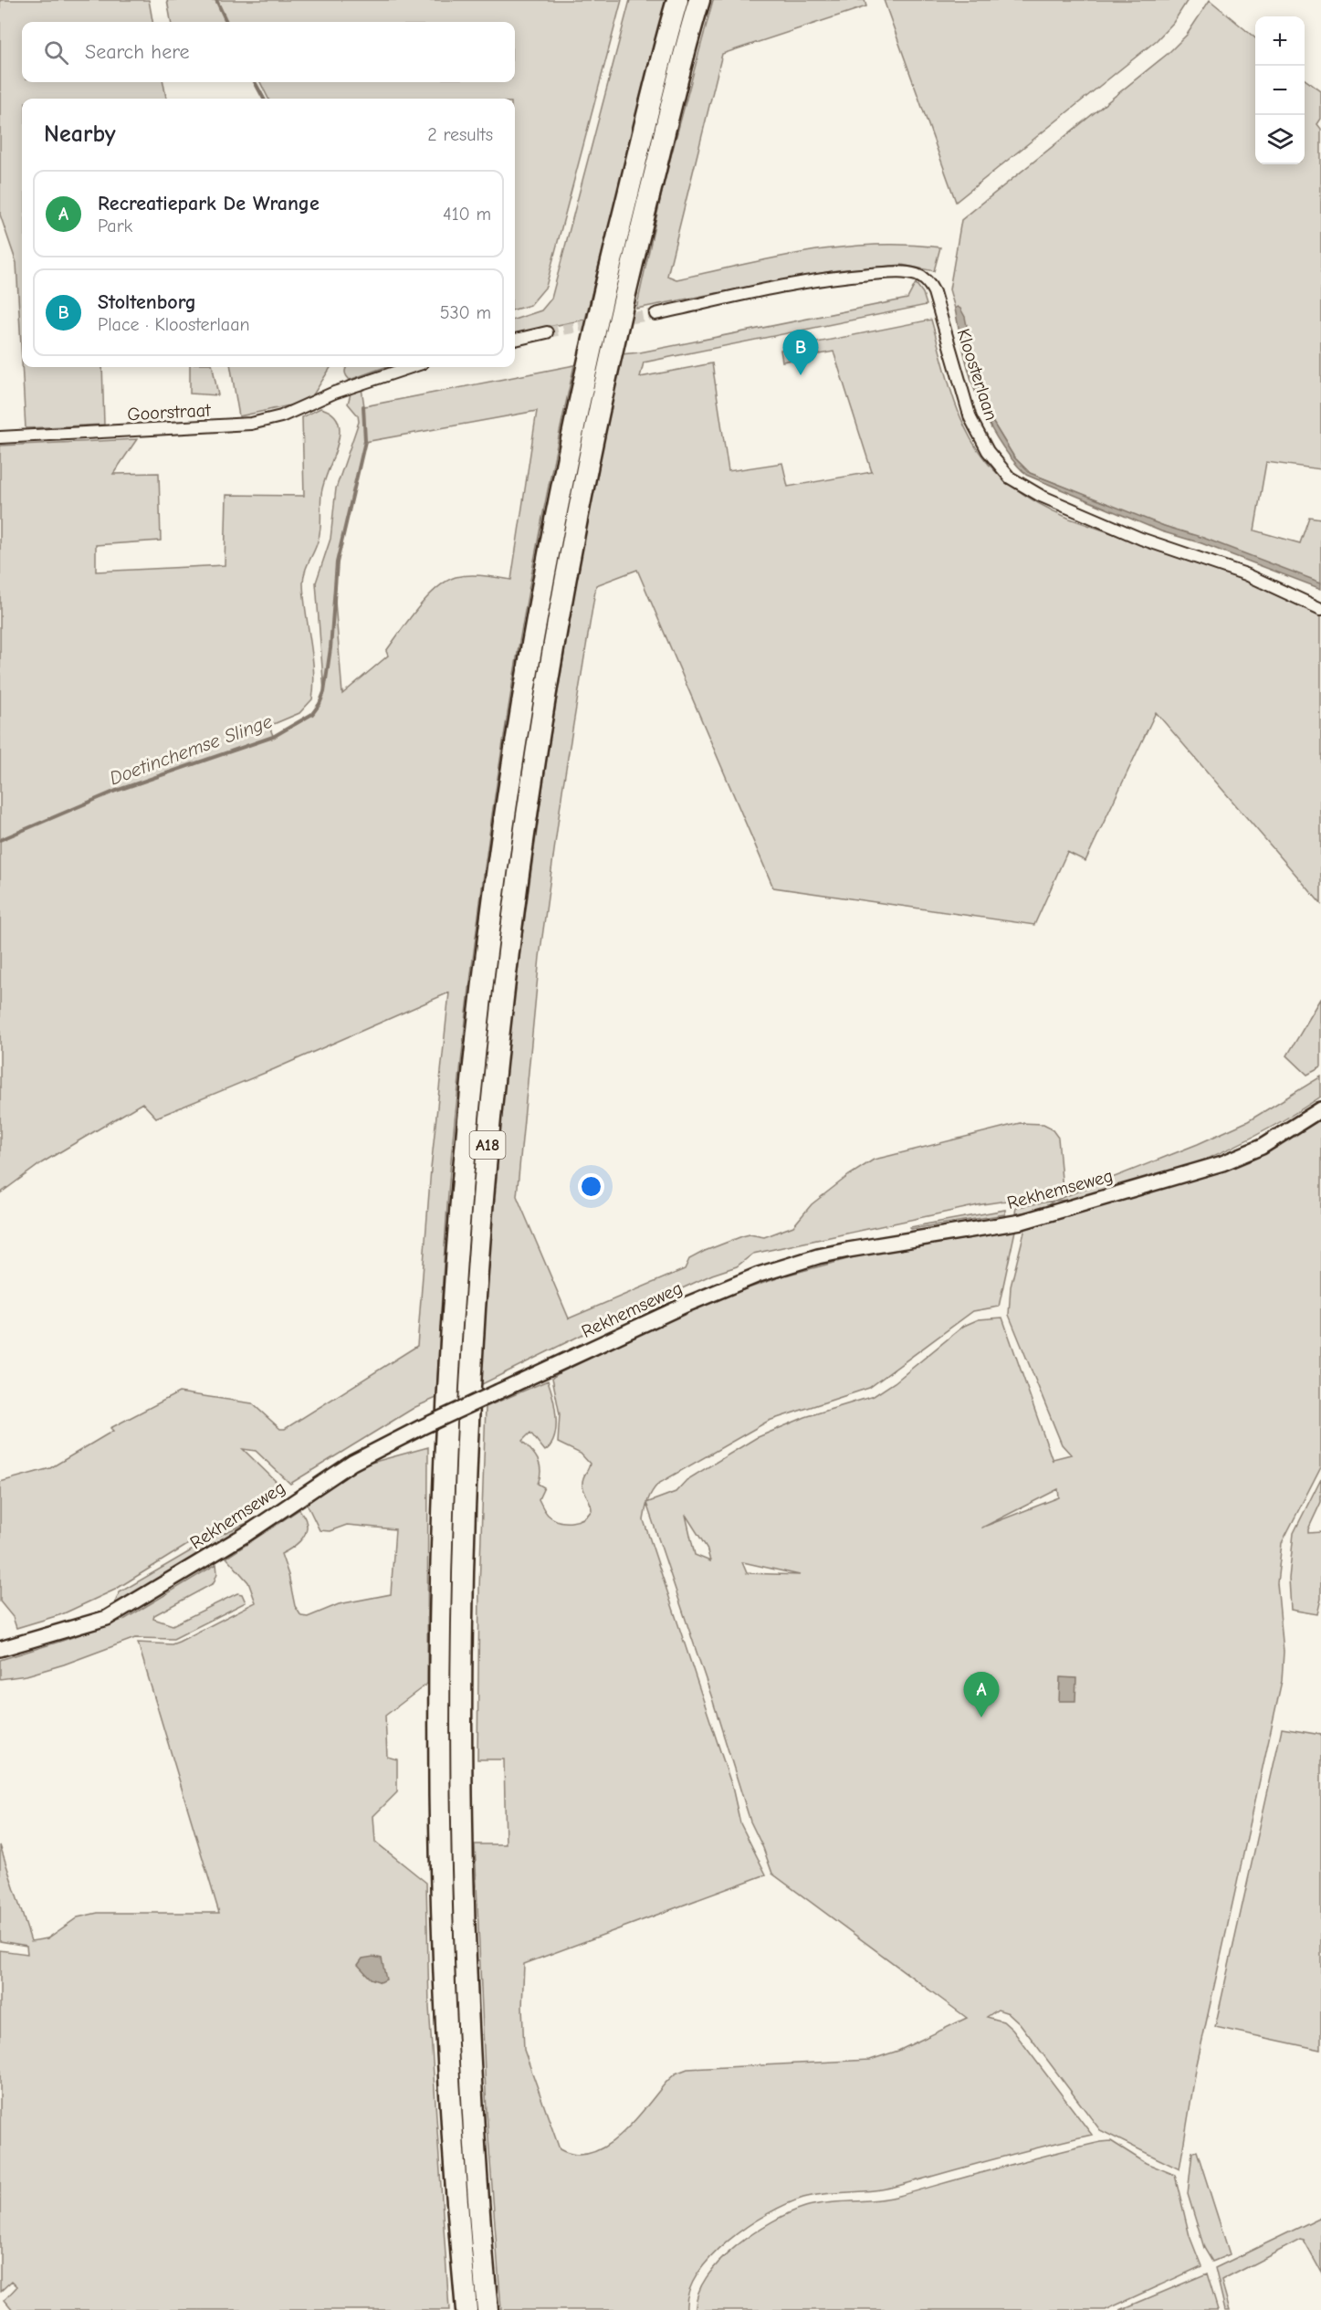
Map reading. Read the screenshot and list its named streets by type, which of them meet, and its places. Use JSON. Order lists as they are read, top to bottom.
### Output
{
  "streets": {
    "highway": ["A18"],
    "street": ["Kloosterlaan", "Goorstraat", "Rekhemseweg"]
  },
  "water": ["Doetinchemse Slinge"],
  "page": {
    "map_buttons": ["+", "−"],
    "search": "Search here",
    "heading": ["Nearby", "2 results"],
    "list": [
      {
        "mark": "A",
        "name": "Recreatiepark De Wrange",
        "note": "Park",
        "value": "410 m"
      },
      {
        "mark": "B",
        "name": "Stoltenborg",
        "note": "Place · Kloosterlaan",
        "value": "530 m"
      }
    ],
    "pins": ["B", "A"]
  }
}
